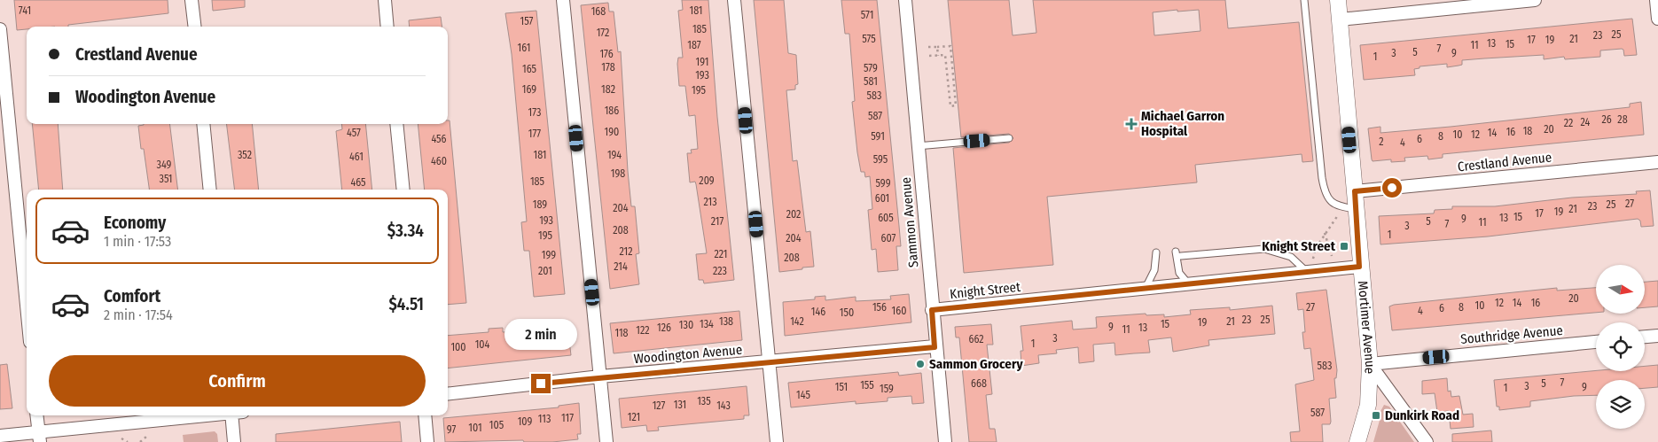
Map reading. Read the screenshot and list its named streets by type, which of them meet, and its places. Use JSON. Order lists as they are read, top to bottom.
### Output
{
  "streets": {
    "street": [
      "Crestland Avenue",
      "Sammon Avenue",
      "Knight Street",
      "Mortimer Avenue",
      "Southridge Avenue",
      "Woodington Avenue"
    ]
  },
  "crossings": [
    ["Crestland Avenue", "Mortimer Avenue"],
    ["Sammon Avenue", "Knight Street"],
    ["Sammon Avenue", "Woodington Avenue"],
    ["Knight Street", "Mortimer Avenue"],
    ["Mortimer Avenue", "Southridge Avenue"]
  ],
  "places": {
    "health": ["Michael Garron Hospital"],
    "transit": ["Knight Street", "Dunkirk Road"],
    "other": ["Sammon Grocery"]
  },
  "house_numbers": [
    "741",
    "181",
    "168",
    "571",
    "157",
    "185",
    "172",
    "25",
    "23",
    "575",
    "21",
    "17",
    "19",
    "13",
    "15",
    "187",
    "11",
    "161",
    "7",
    "5",
    "3",
    "9",
    "176",
    "1",
    "191",
    "178",
    "579",
    "165",
    "193",
    "581",
    "169",
    "182",
    "195",
    "583",
    "186",
    "173",
    "587",
    "26",
    "28",
    "24",
    "22",
    "20",
    "18",
    "190",
    "16",
    "457",
    "14",
    "177",
    "10",
    "12",
    "591",
    "8",
    "456",
    "6",
    "2",
    "4",
    "352",
    "181",
    "194",
    "461",
    "595",
    "460",
    "349",
    "198",
    "351",
    "209",
    "185",
    "465",
    "599",
    "601",
    "213",
    "27",
    "189",
    "25",
    "23",
    "204",
    "21",
    "19",
    "17",
    "202",
    "15",
    "605",
    "13",
    "9",
    "193",
    "217",
    "5",
    "11",
    "7",
    "3",
    "208",
    "1",
    "195",
    "204",
    "607",
    "212",
    "221",
    "199",
    "208",
    "214",
    "201",
    "223",
    "20",
    "12",
    "14",
    "16",
    "10",
    "156",
    "27",
    "8",
    "6",
    "160",
    "4",
    "146",
    "150",
    "23",
    "25",
    "138",
    "142",
    "21",
    "19",
    "134",
    "15",
    "130",
    "9",
    "126",
    "13",
    "11",
    "122",
    "118",
    "3",
    "662",
    "1",
    "104",
    "100",
    "583",
    "7",
    "668",
    "5",
    "155",
    "3",
    "151",
    "9",
    "1",
    "159",
    "145",
    "135",
    "131",
    "127",
    "143",
    "587",
    "121",
    "117",
    "113",
    "109",
    "105",
    "101",
    "97"
  ],
  "north": "right",
  "page": {
    "banner": ["Crestland Avenue", "Woodington Avenue"],
    "list": [
      {
        "name": "Economy",
        "note": "1 min · 17:53",
        "value": "$3.34"
      },
      {
        "name": "Comfort",
        "note": "2 min · 17:54",
        "value": "$4.51"
      }
    ],
    "bubble": "2 min",
    "buttons": "Confirm"
  }
}
